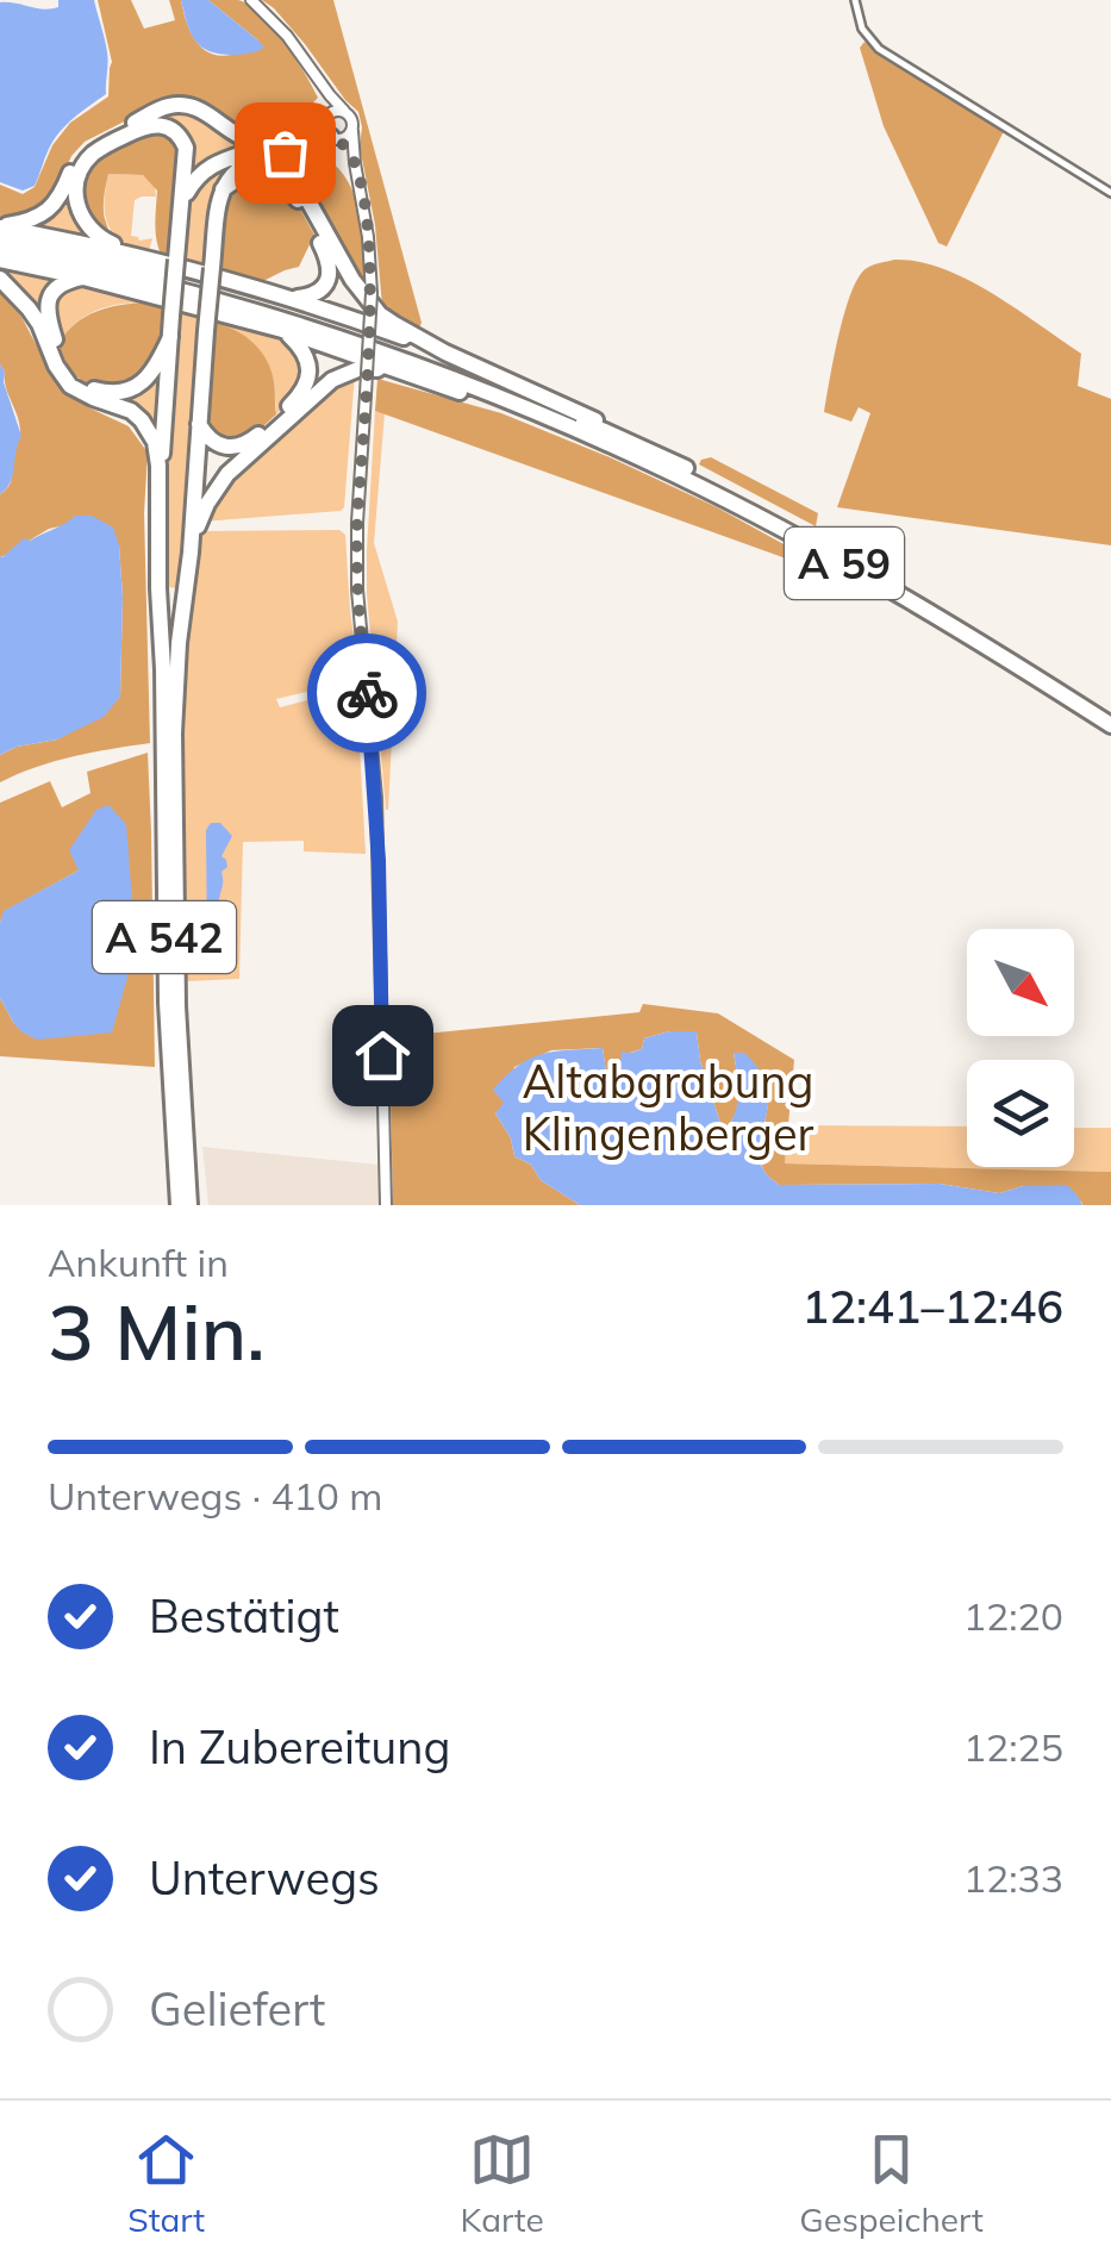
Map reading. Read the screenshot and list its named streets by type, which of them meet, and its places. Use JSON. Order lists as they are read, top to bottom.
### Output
{
  "streets": {
    "highway": ["A 59", "A 542"]
  },
  "parks": ["Altabgrabung Klingenberger"],
  "north": "bottom right",
  "page": {
    "heading": ["3 Min.", "Ankunft in", "12:41–12:46"],
    "bar": "Unterwegs · 410 m",
    "list": [
      ["Bestätigt", "12:20"],
      ["In Zubereitung", "12:25"],
      ["Unterwegs", "12:33"],
      "Geliefert"
    ],
    "tabs": ["Start", "Karte", "Gespeichert"]
  }
}
